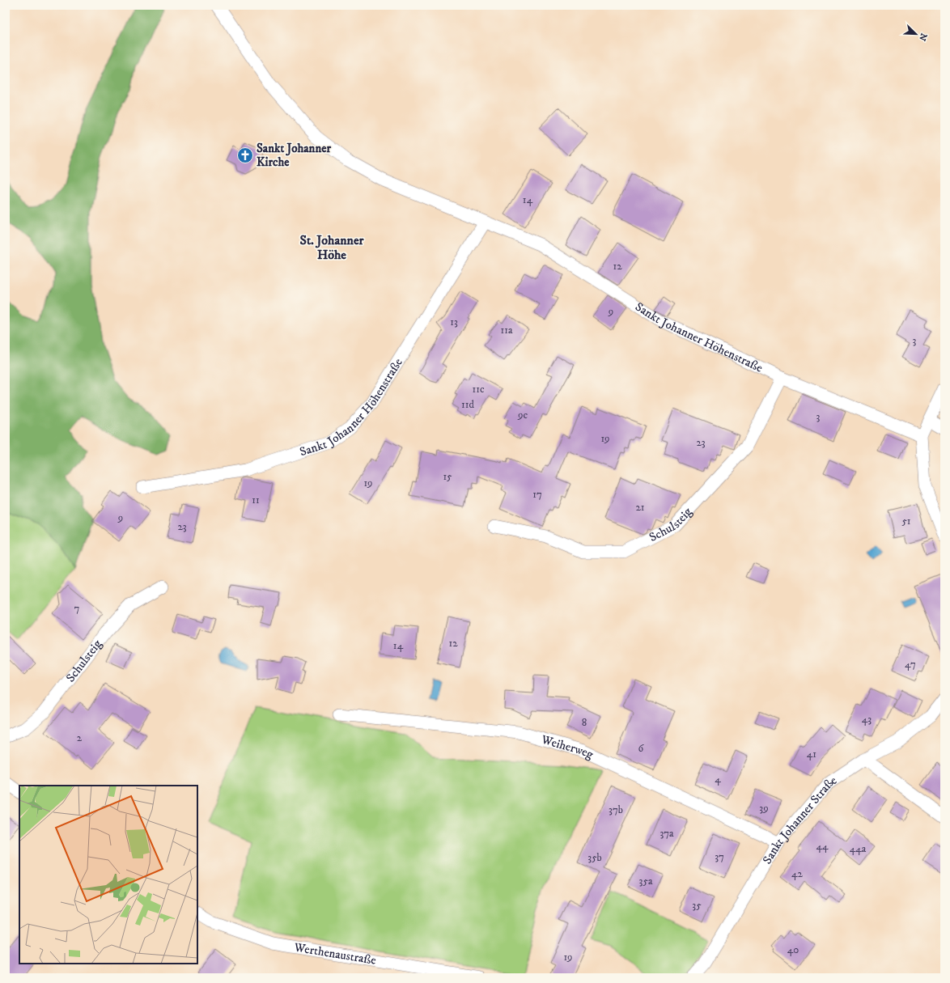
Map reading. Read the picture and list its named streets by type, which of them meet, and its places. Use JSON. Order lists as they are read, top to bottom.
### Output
{
  "streets": {
    "street": [
      "Sankt Johanner Höhenstraße",
      "Schulsteig",
      "Weiherweg",
      "Sankt Johanner Straße",
      "Werthenaustraße"
    ]
  },
  "crossings": [
    ["Sankt Johanner Höhenstraße", "Schulsteig"],
    ["Weiherweg", "Sankt Johanner Straße"]
  ],
  "districts": ["St. Johanner Höhe"],
  "places": {
    "church": ["Sankt Johanner Kirche"]
  },
  "house_numbers": [
    "14",
    "12",
    "9",
    "13",
    "11a",
    "3",
    "11c",
    "11d",
    "9c",
    "3",
    "19",
    "23",
    "15",
    "19",
    "17",
    "11",
    "21",
    "9",
    "51",
    "23",
    "7",
    "12",
    "14",
    "47",
    "43",
    "8",
    "2",
    "6",
    "41",
    "4",
    "39",
    "37b",
    "37a",
    "44",
    "44a",
    "37",
    "35b",
    "42",
    "35a",
    "35",
    "40",
    "19"
  ],
  "north": "bottom right"
}
